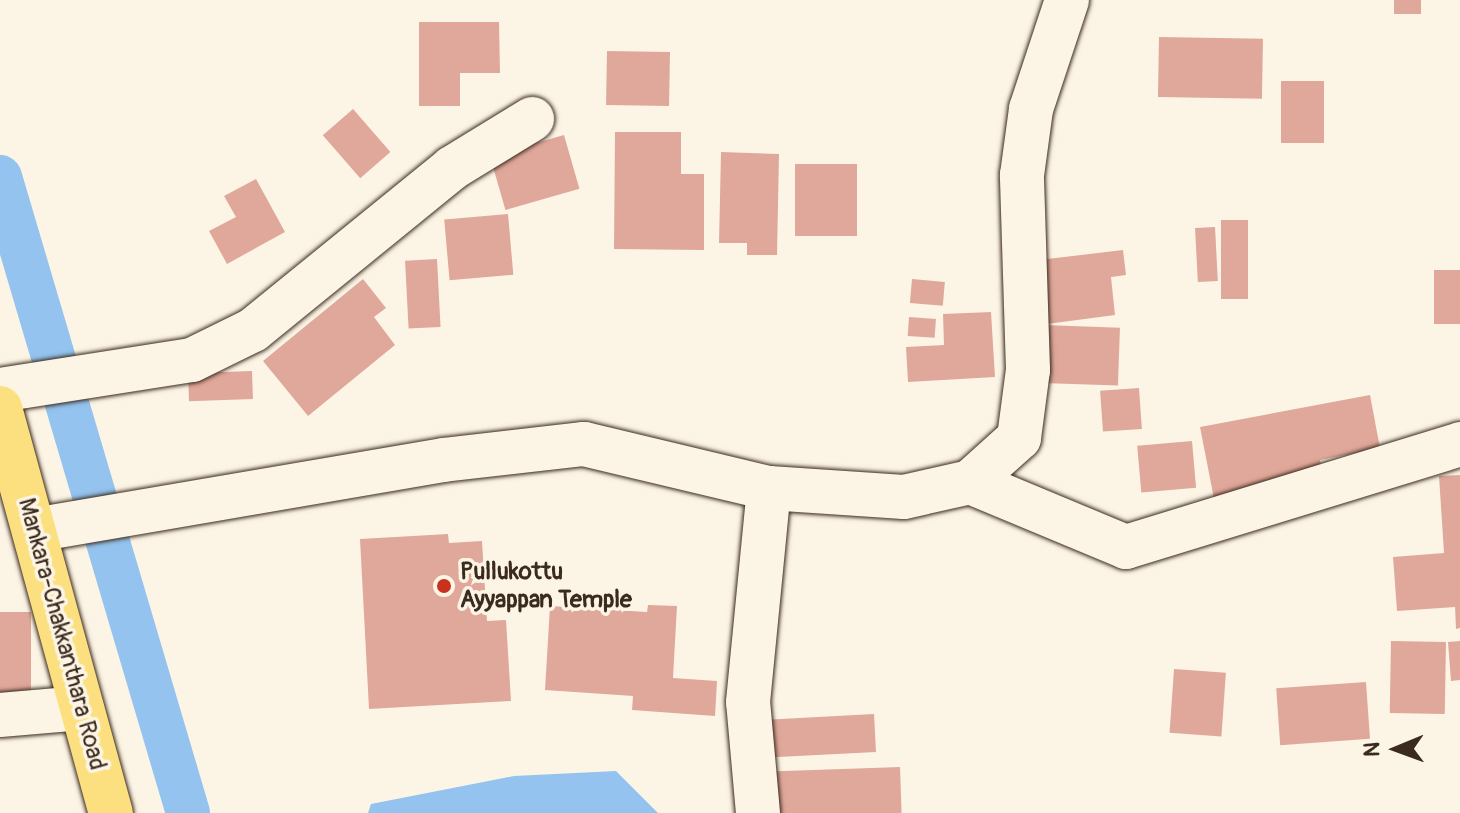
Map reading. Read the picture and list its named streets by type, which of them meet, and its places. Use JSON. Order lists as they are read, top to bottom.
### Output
{
  "streets": {
    "main road": ["Mankara-Chakkanthara Road"]
  },
  "places": ["Pullukottu Ayyappan Temple"],
  "north": "left"
}
